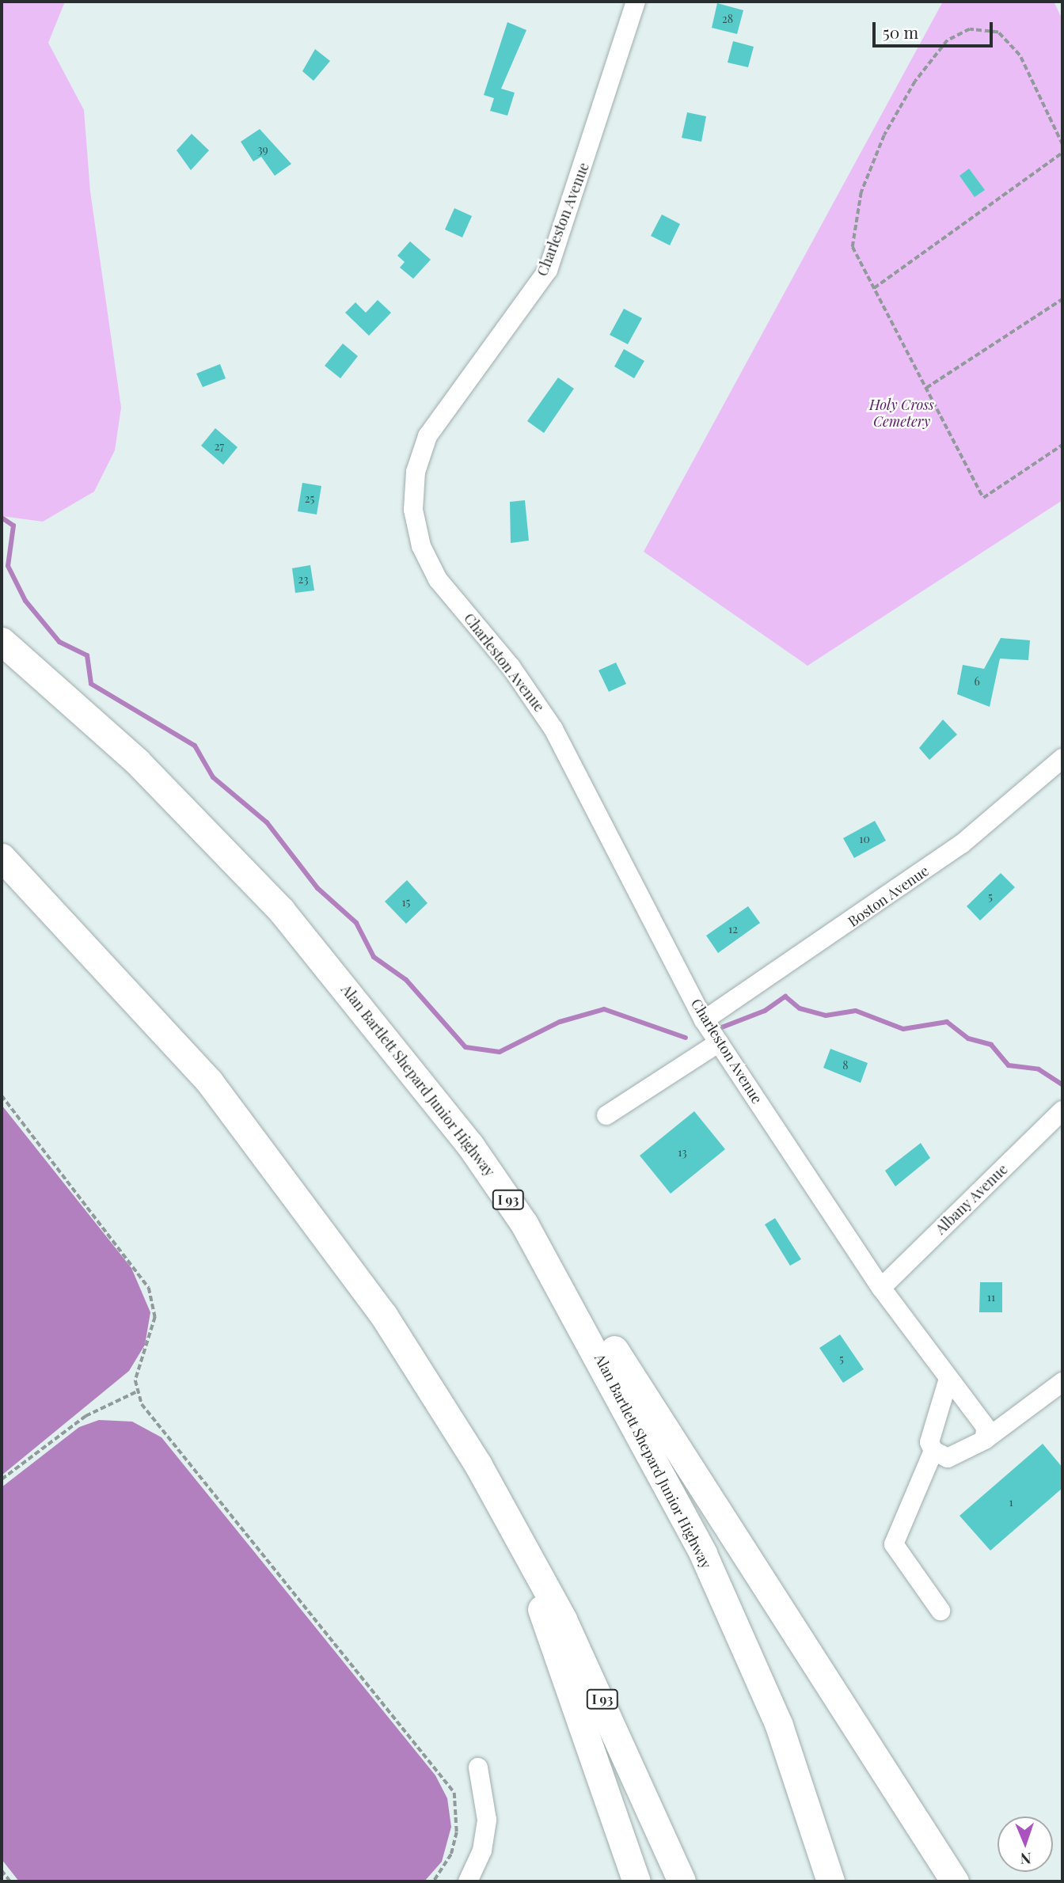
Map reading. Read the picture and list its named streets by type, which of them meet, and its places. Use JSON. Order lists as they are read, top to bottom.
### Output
{
  "streets": {
    "highway": ["Alan Bartlett Shepard Junior Highway", "I 93"],
    "street": ["Charleston Avenue", "Boston Avenue", "Albany Avenue"]
  },
  "crossings": [
    ["Charleston Avenue", "Boston Avenue"],
    ["Charleston Avenue", "Albany Avenue"]
  ],
  "parks": ["Holy Cross Cemetery"],
  "house_numbers": [
    "28",
    "39",
    "27",
    "25",
    "23",
    "6",
    "10",
    "5",
    "15",
    "12",
    "8",
    "13",
    "11",
    "5",
    "1"
  ],
  "scale_bar": "50 m",
  "north": "bottom"
}
